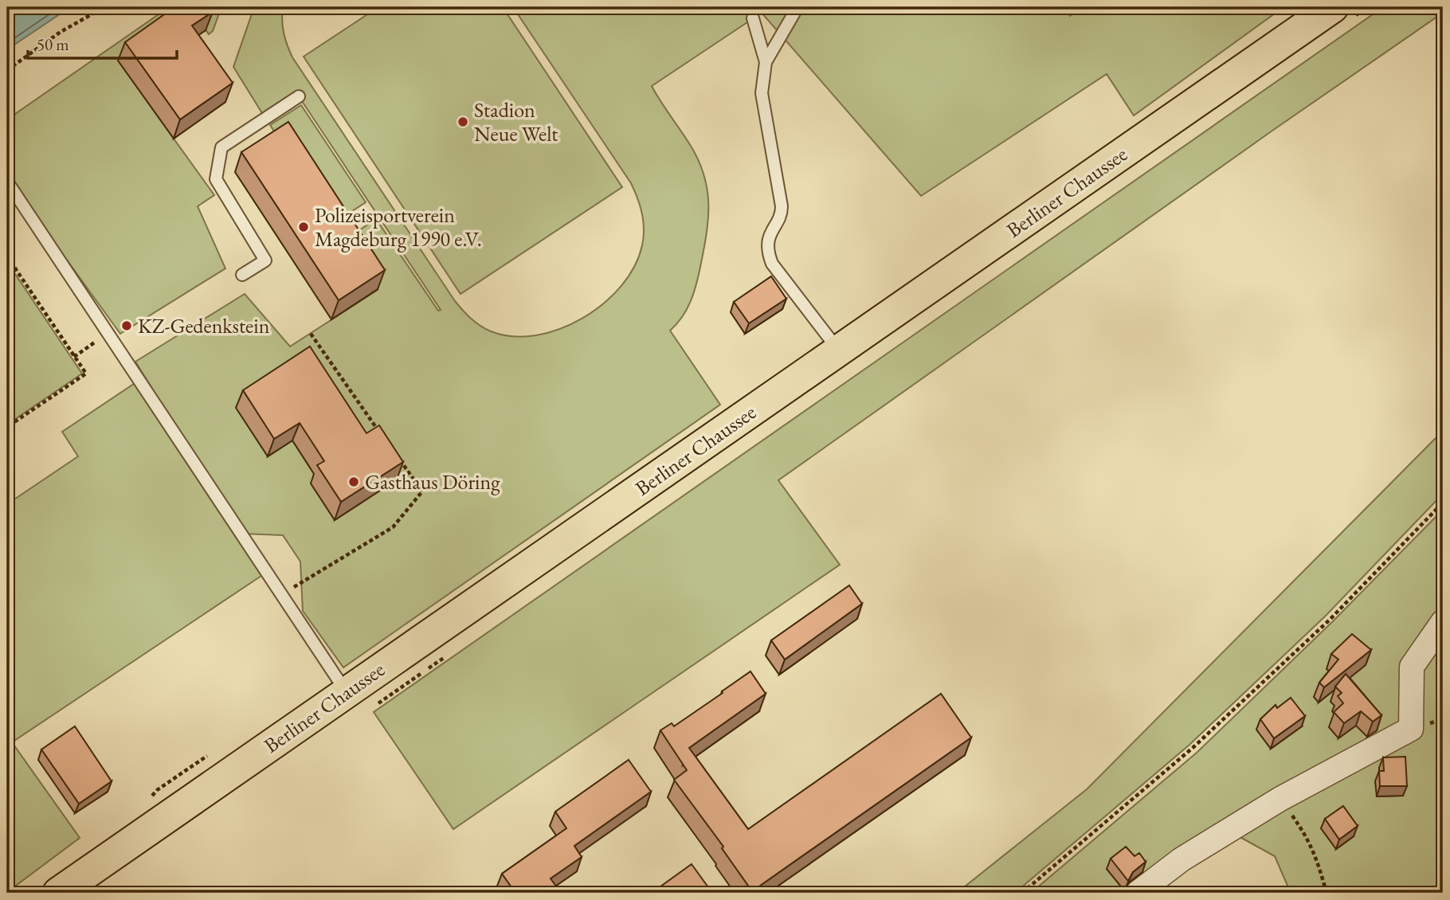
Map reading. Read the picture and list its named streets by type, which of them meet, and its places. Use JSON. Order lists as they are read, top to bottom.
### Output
{
  "streets": {
    "main road": ["Berliner Chaussee"]
  },
  "places": [
    "Stadion Neue Welt",
    "Polizeisportverein Magdeburg 1990 e.V.",
    "KZ-Gedenkstein",
    "Gasthaus Döring"
  ],
  "scale_bar": "50 m"
}
